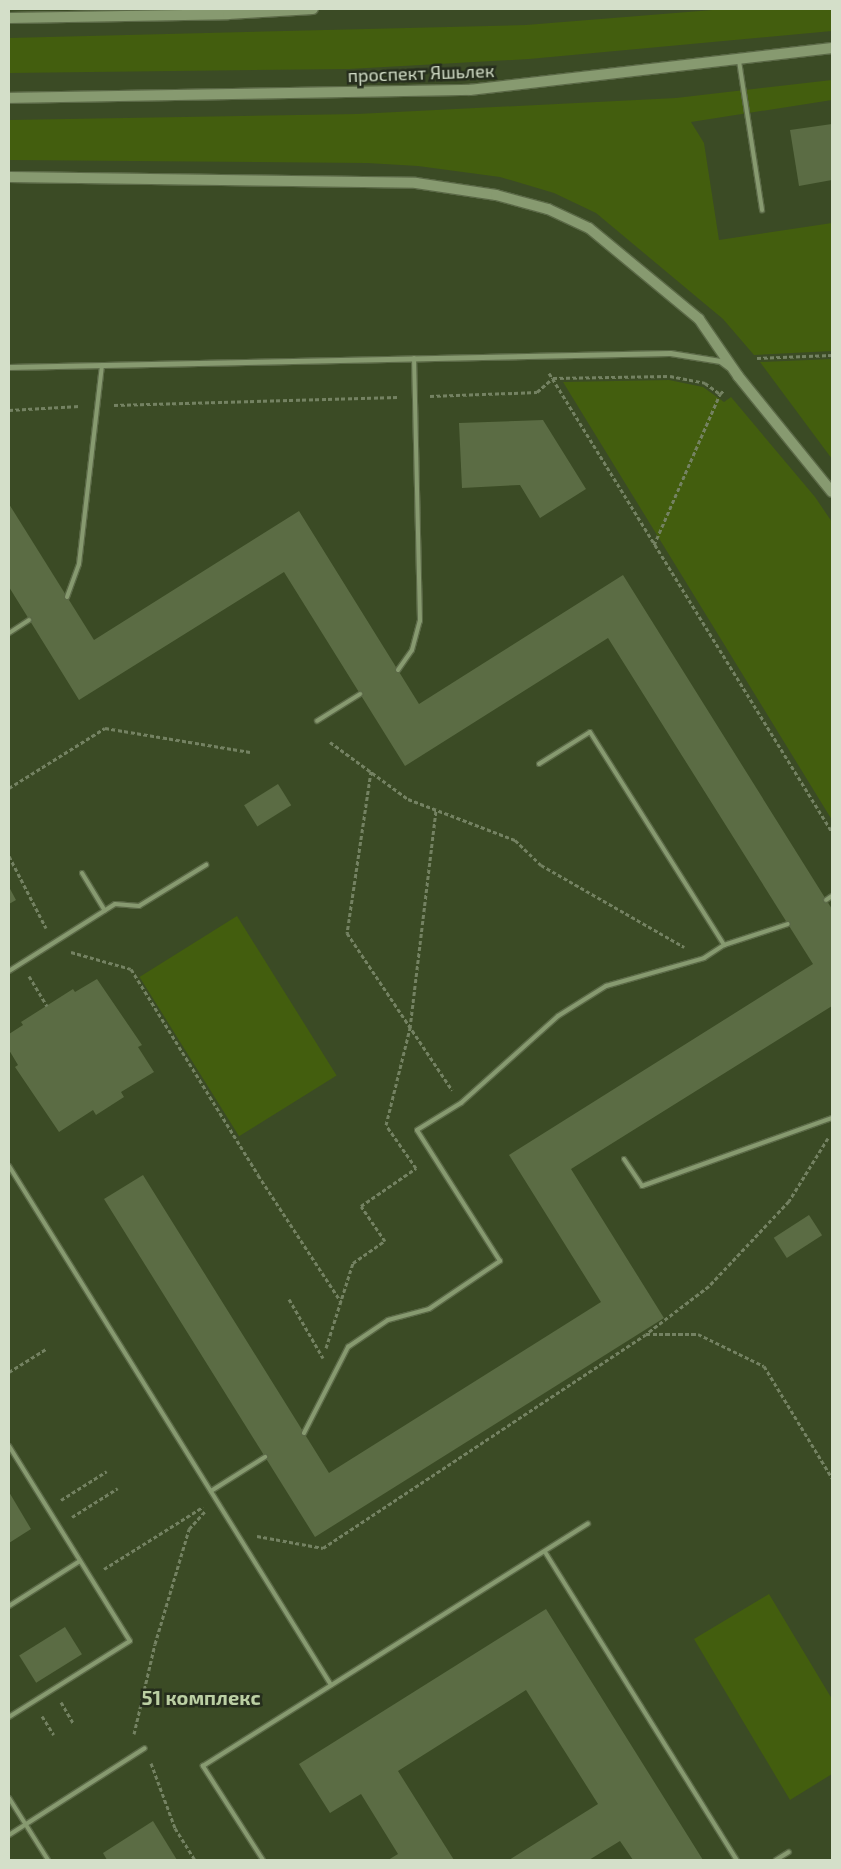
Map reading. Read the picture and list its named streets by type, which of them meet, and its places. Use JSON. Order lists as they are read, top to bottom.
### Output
{
  "streets": {
    "main road": ["проспект Яшьлек"]
  },
  "districts": ["51 комплекс"]
}
